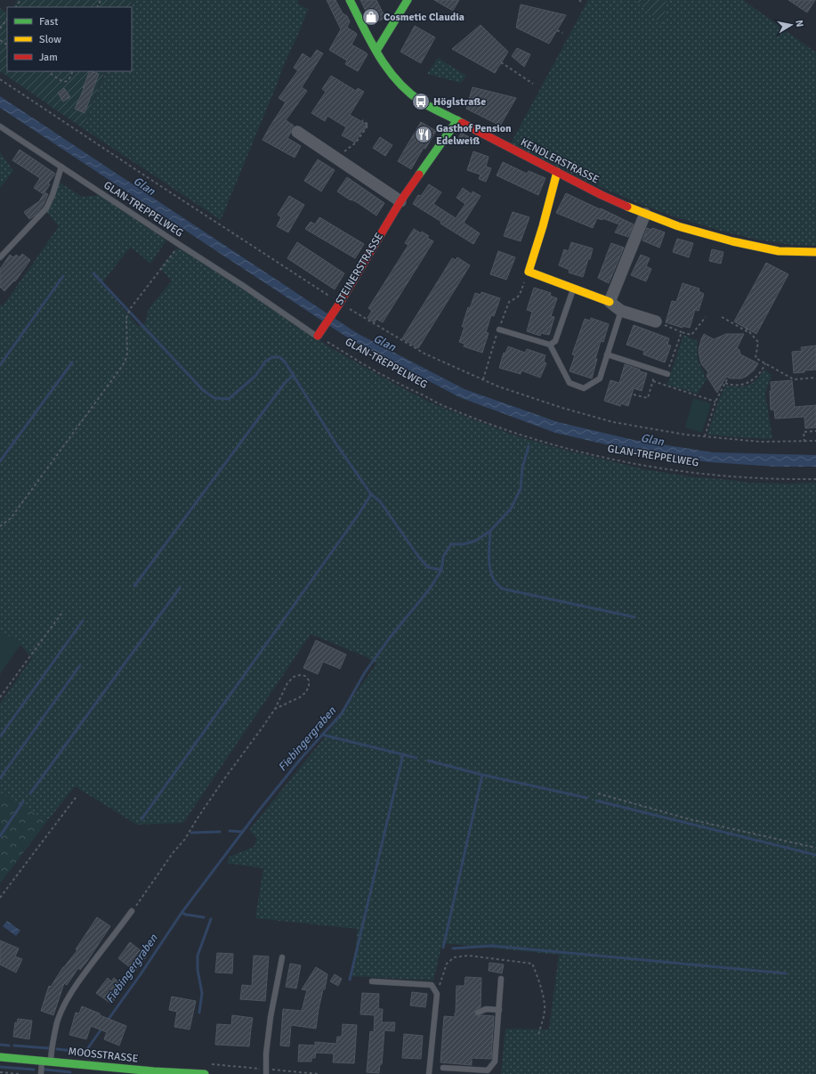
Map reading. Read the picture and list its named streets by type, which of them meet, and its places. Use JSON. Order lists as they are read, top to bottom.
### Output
{
  "streets": {
    "street": ["KENDLERSTRASSE", "STEINERSTRASSE", "MOOSSTRASSE"],
    "lane": ["GLAN-TREPPELWEG"]
  },
  "crossings": [
    ["KENDLERSTRASSE", "STEINERSTRASSE"],
    ["GLAN-TREPPELWEG", "STEINERSTRASSE"]
  ],
  "water": ["Glan", "Fiebingergraben"],
  "places": {
    "shop": ["Cosmetic Claudia"],
    "bus stop": ["Höglstraße"],
    "restaurant": ["Gasthof Pension Edelweiß"]
  },
  "legend": ["Fast", "Slow", "Jam"],
  "north": "right"
}
